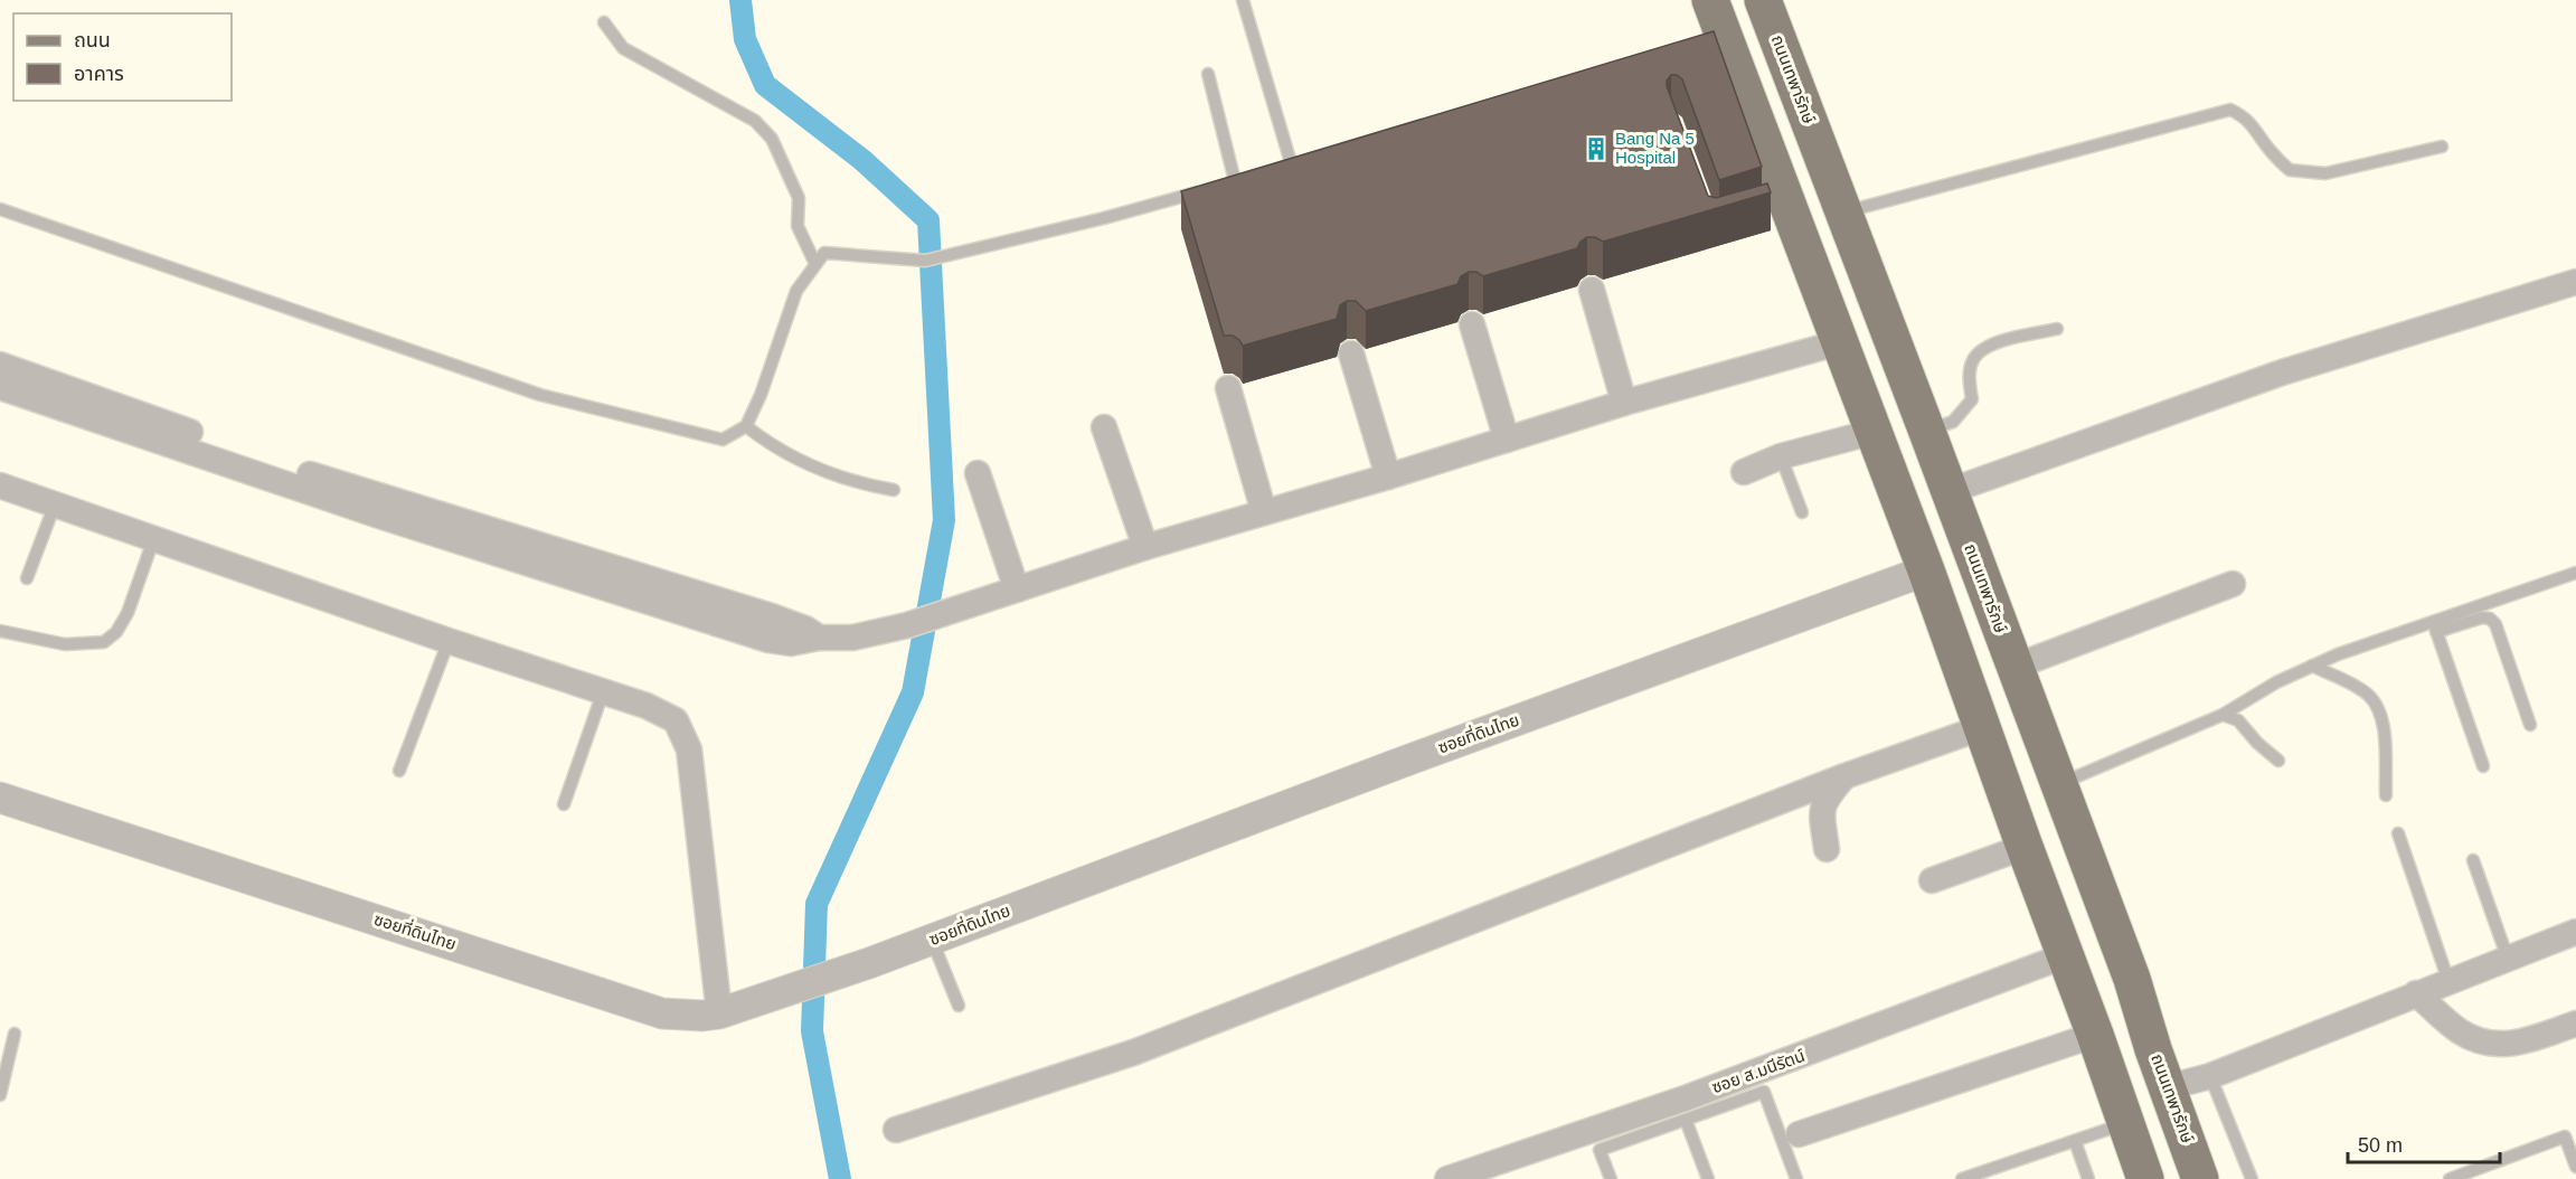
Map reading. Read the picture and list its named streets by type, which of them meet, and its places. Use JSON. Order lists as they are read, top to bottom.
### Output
{
  "streets": {
    "main road": ["ถนนเทพารักษ์"],
    "street": ["ซอยที่ดินไทย", "ซอย ส.มนีรัตน์"]
  },
  "places": {
    "building": ["Bang Na 5 Hospital"]
  },
  "legend": ["ถนน", "อาคาร"],
  "scale_bar": "50 m"
}
